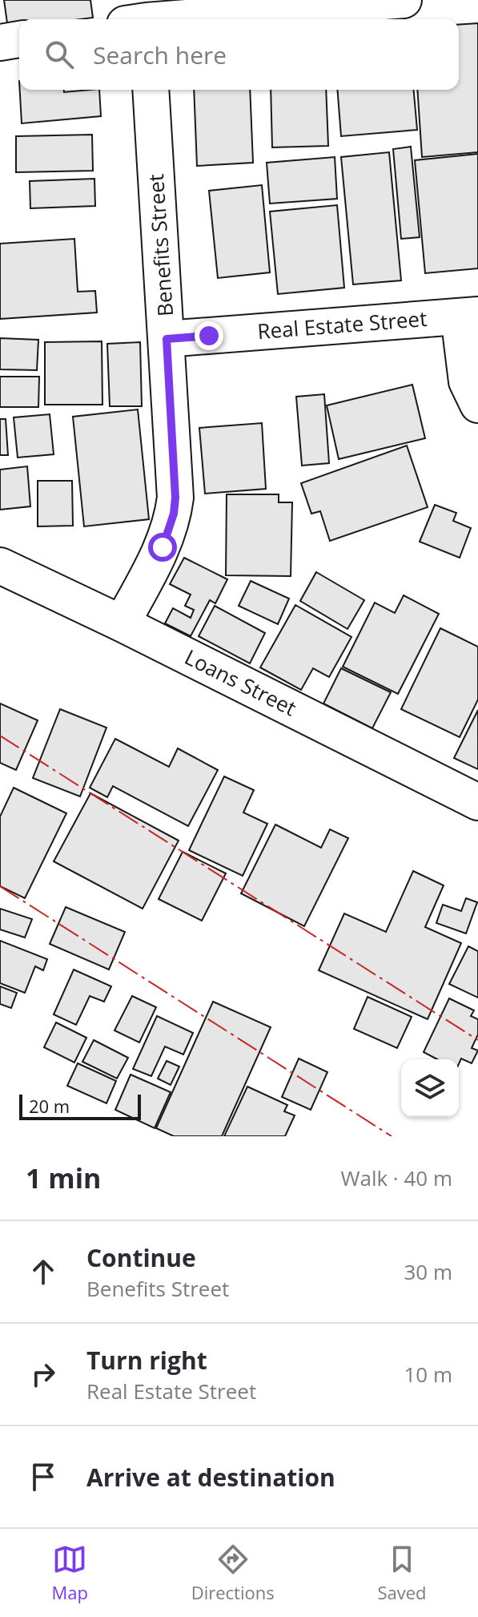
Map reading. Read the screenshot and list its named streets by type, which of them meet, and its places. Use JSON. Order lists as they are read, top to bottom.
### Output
{
  "streets": {
    "street": ["Benefits Street", "Real Estate Street", "Loans Street"]
  },
  "crossings": [
    ["Benefits Street", "Real Estate Street"],
    ["Benefits Street", "Loans Street"]
  ],
  "scale_bar": "20 m",
  "page": {
    "search": "Search here",
    "scale": "20 m",
    "heading": ["1 min", "Walk · 40 m"],
    "list": [
      ["Continue", "Benefits Street", "30 m"],
      ["Turn right", "Real Estate Street", "10 m"],
      "Arrive at destination"
    ],
    "nav": ["Map", "Directions", "Saved"]
  }
}
